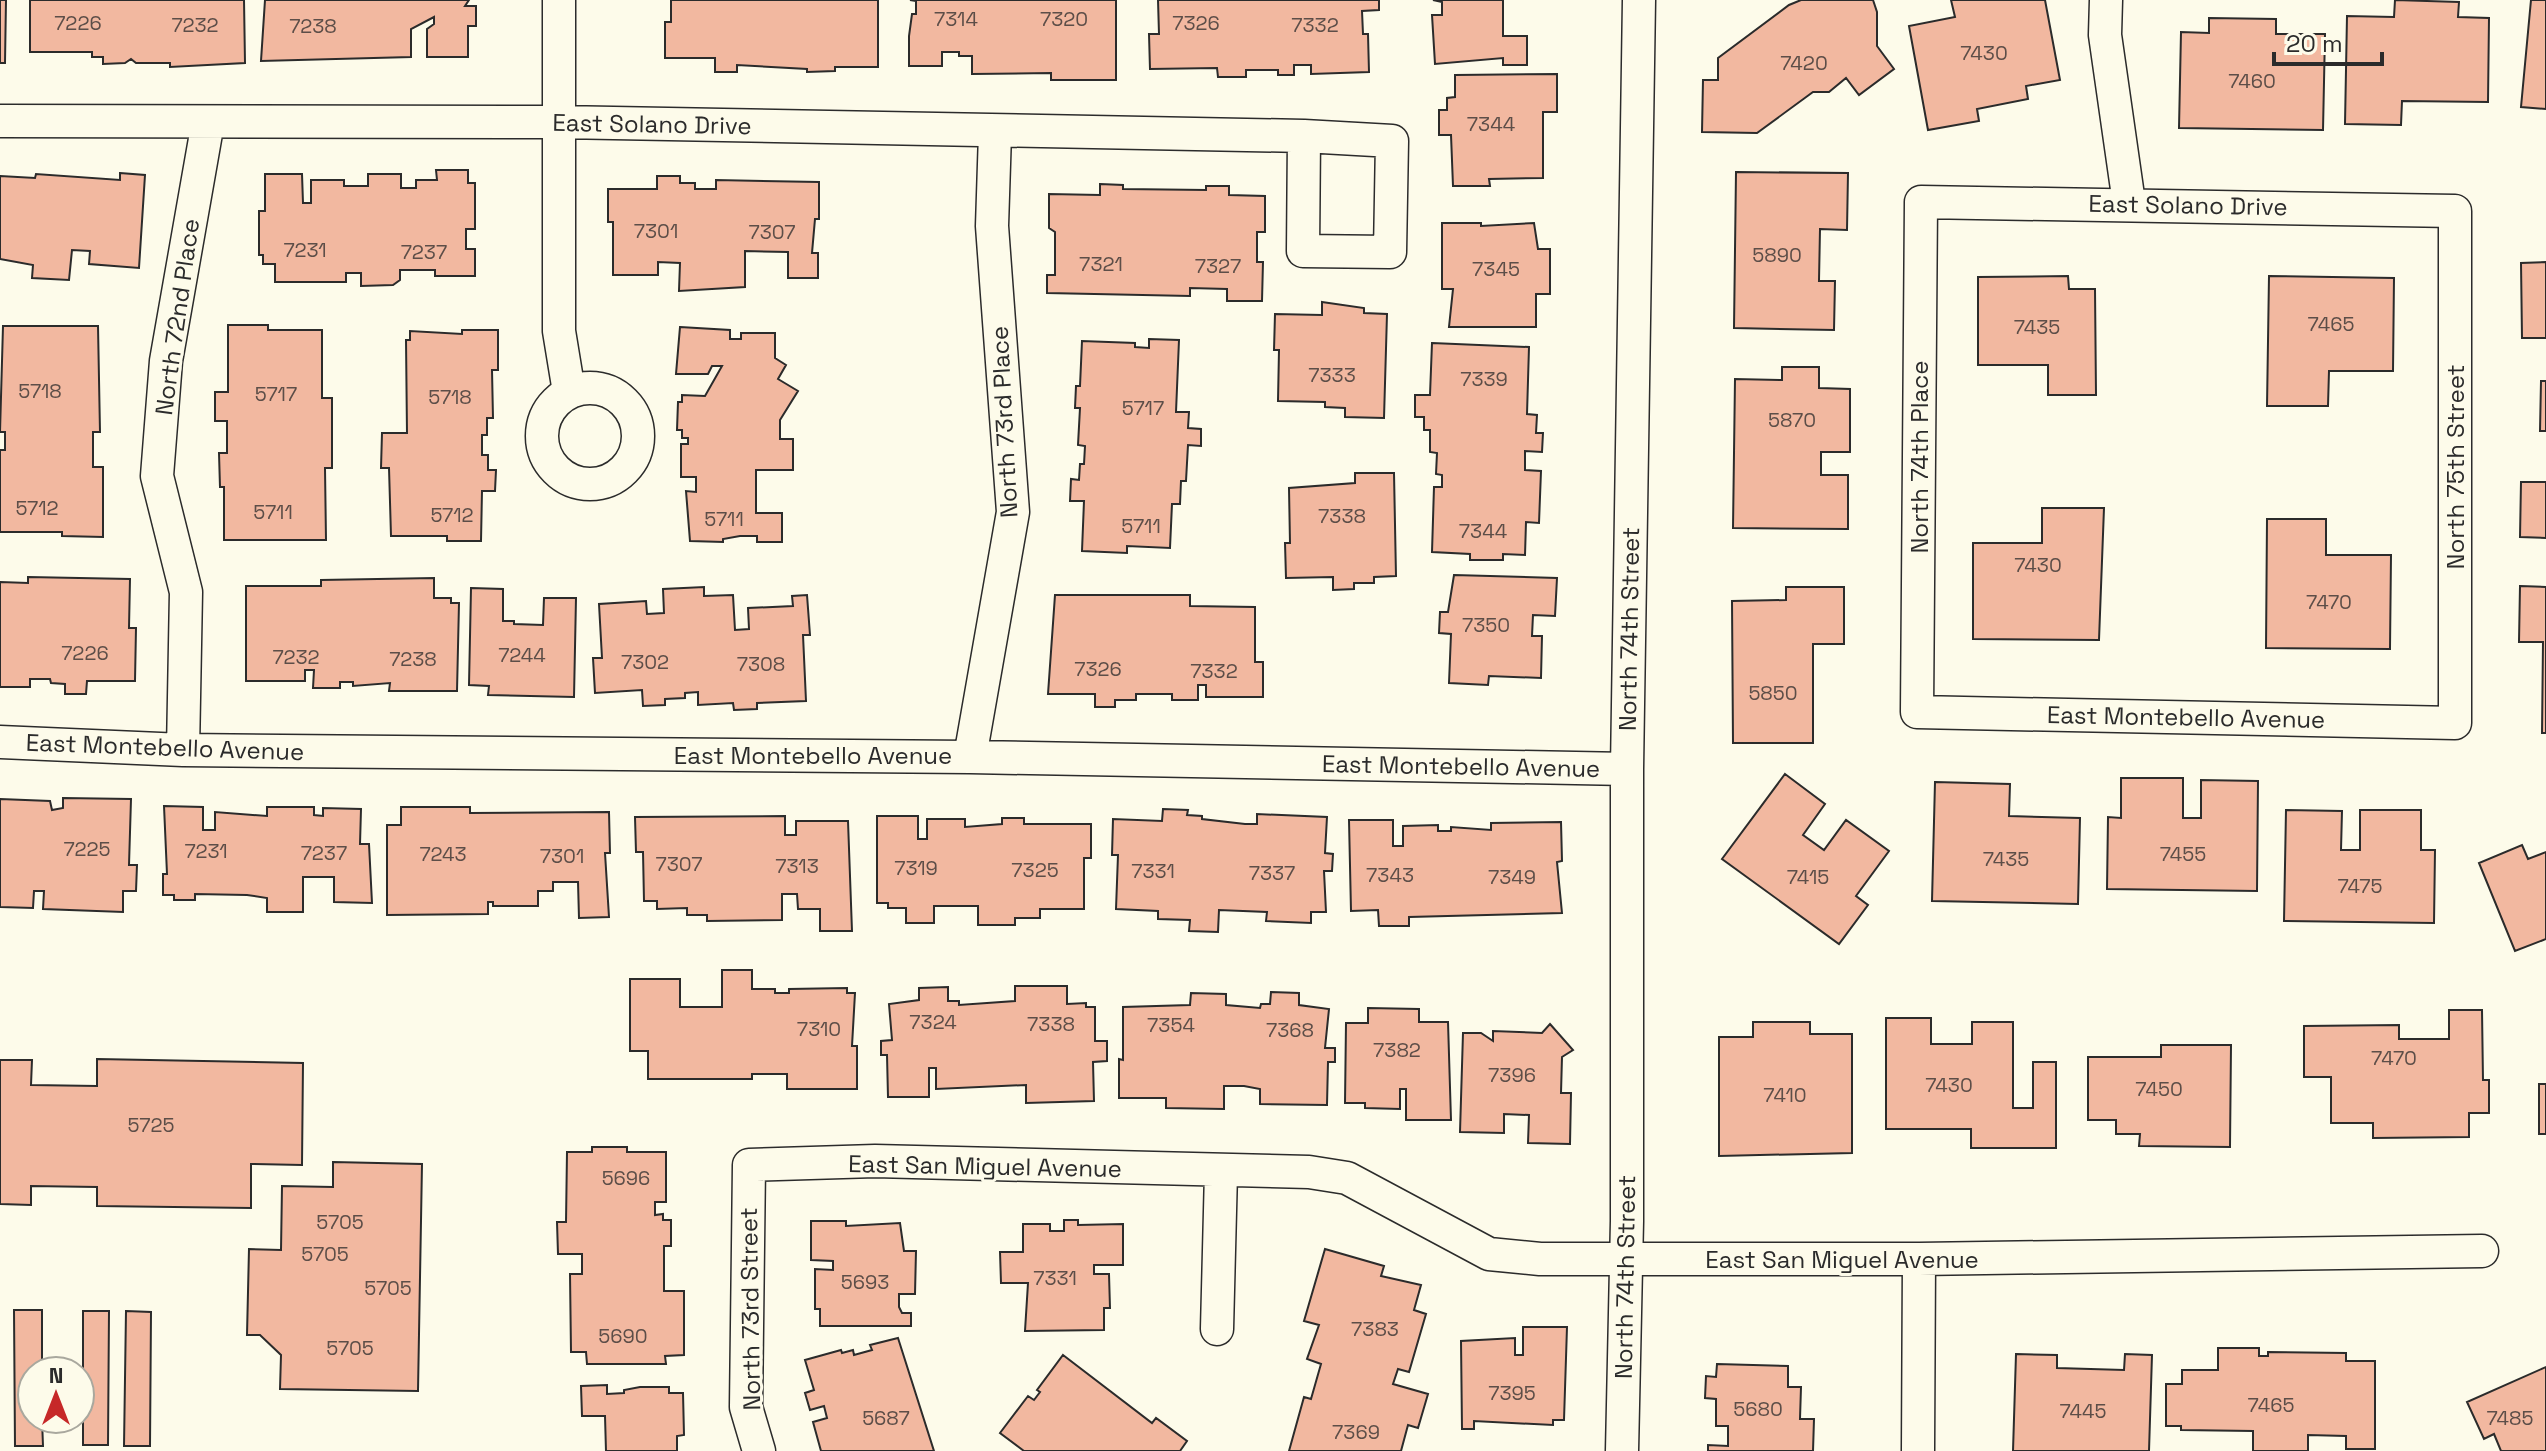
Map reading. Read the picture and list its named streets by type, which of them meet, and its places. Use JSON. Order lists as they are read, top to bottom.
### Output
{
  "streets": {
    "street": [
      "East Solano Drive",
      "North 72nd Place",
      "North 73rd Place",
      "North 74th Place",
      "North 75th Street",
      "North 74th Street",
      "East Montebello Avenue",
      "East San Miguel Avenue",
      "North 73rd Street"
    ]
  },
  "crossings": [
    ["East Solano Drive", "North 72nd Place"],
    ["East Solano Drive", "North 73rd Place"],
    ["East Solano Drive", "North 74th Place"],
    ["East Solano Drive", "North 75th Street"],
    ["North 72nd Place", "East Montebello Avenue"],
    ["North 73rd Place", "East Montebello Avenue"],
    ["North 74th Place", "East Montebello Avenue"],
    ["North 75th Street", "East Montebello Avenue"],
    ["North 74th Street", "East Montebello Avenue"],
    ["North 74th Street", "East San Miguel Avenue"],
    ["East San Miguel Avenue", "North 73rd Street"]
  ],
  "house_numbers": [
    "7314",
    "7320",
    "7226",
    "7326",
    "7232",
    "7332",
    "7238",
    "7430",
    "7420",
    "7460",
    "7344",
    "7301",
    "7307",
    "7231",
    "7237",
    "5890",
    "7321",
    "7327",
    "7345",
    "7465",
    "7435",
    "7333",
    "7339",
    "5718",
    "5717",
    "5718",
    "5717",
    "5870",
    "5712",
    "5711",
    "5712",
    "7338",
    "5711",
    "5711",
    "7344",
    "7430",
    "7470",
    "7350",
    "7226",
    "7244",
    "7232",
    "7238",
    "7302",
    "7308",
    "7326",
    "7332",
    "5850",
    "7225",
    "7231",
    "7237",
    "7243",
    "7455",
    "7301",
    "7435",
    "7307",
    "7313",
    "7319",
    "7325",
    "7331",
    "7337",
    "7343",
    "7349",
    "7415",
    "7475",
    "7324",
    "7338",
    "7354",
    "7310",
    "7368",
    "7382",
    "7470",
    "7396",
    "7430",
    "7450",
    "7410",
    "5725",
    "5696",
    "5705",
    "5705",
    "7331",
    "5693",
    "5705",
    "7383",
    "5690",
    "5705",
    "7395",
    "7465",
    "5680",
    "7445",
    "5687",
    "7485",
    "7369"
  ],
  "scale_bar": "20 m",
  "north": "top"
}
